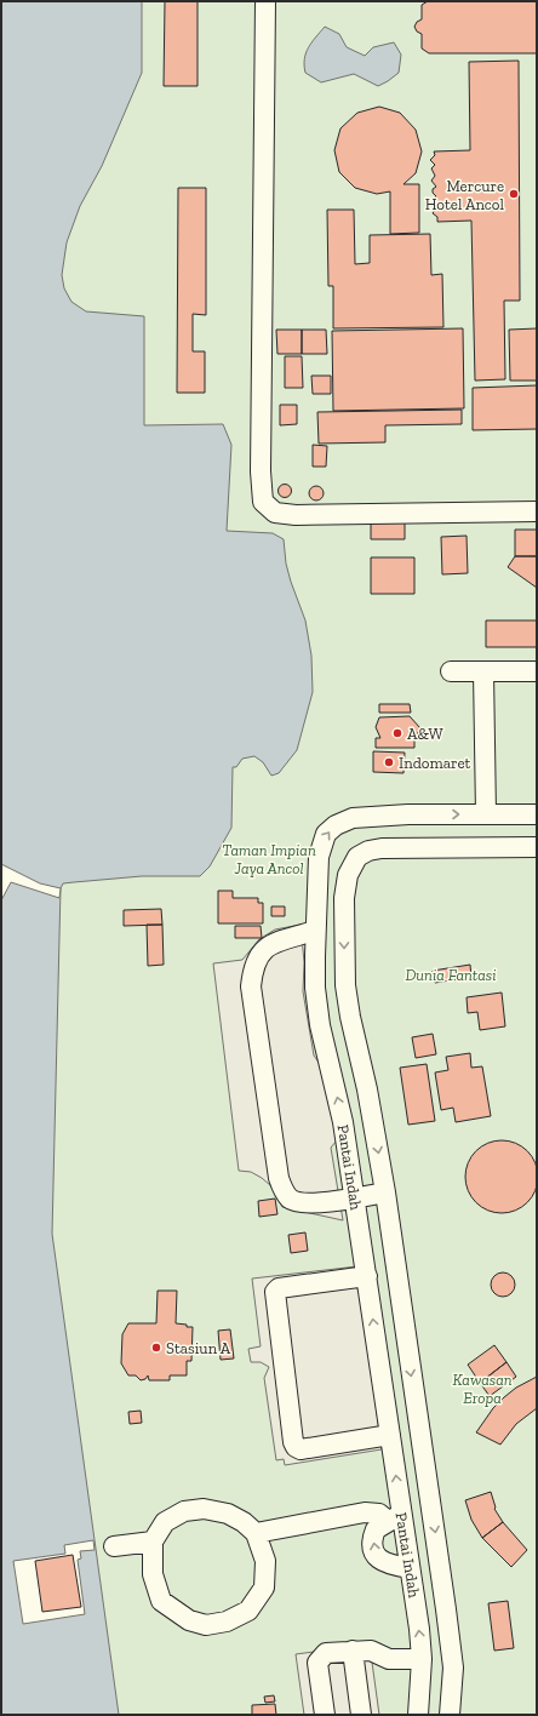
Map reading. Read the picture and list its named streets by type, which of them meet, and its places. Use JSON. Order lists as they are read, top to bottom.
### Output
{
  "streets": {
    "street": ["Pantai Indah"]
  },
  "parks": ["Taman Impian Jaya Ancol", "Dunia Fantasi", "Kawasan Eropa"],
  "places": [
    "Mercure Hotel Ancol",
    "A&W",
    "Indomaret",
    "Stasiun A"
  ]
}
